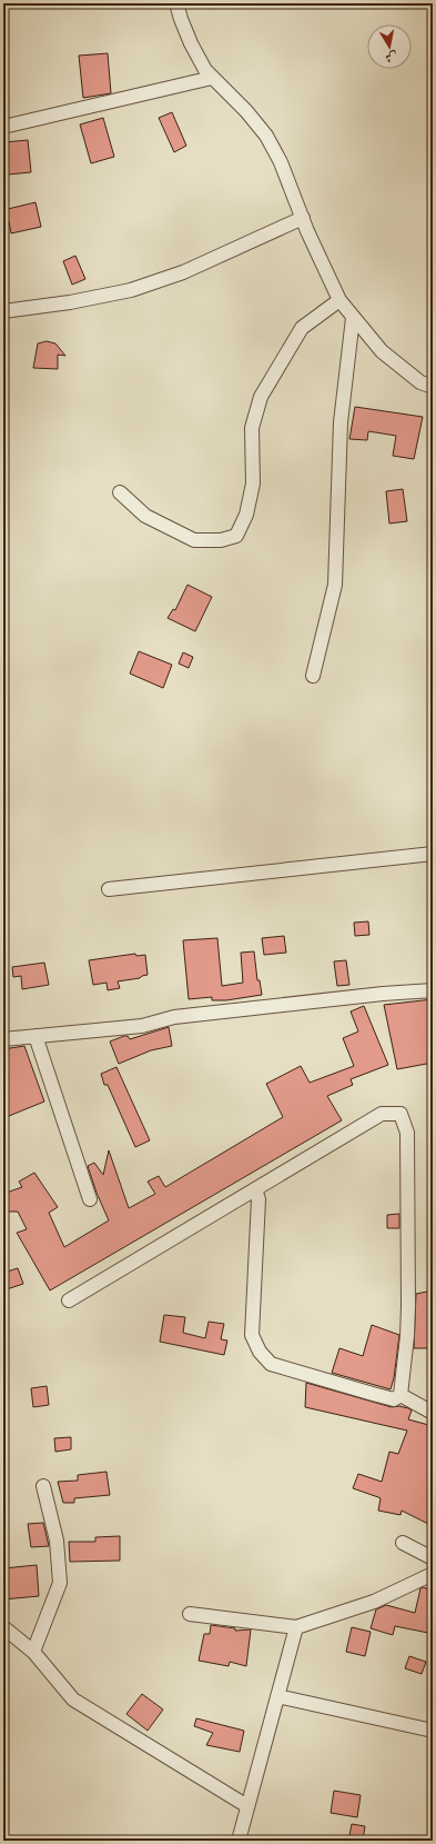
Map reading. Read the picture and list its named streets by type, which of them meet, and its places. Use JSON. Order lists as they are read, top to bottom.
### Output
{
  "north": "bottom"
}
